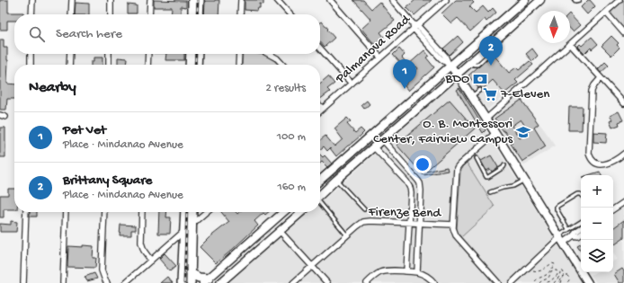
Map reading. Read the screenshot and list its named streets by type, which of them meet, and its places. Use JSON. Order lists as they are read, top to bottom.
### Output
{
  "streets": {
    "street": ["Palmanova Road", "Firenze Bend"]
  },
  "places": {
    "bank": ["BDO"],
    "supermarket": ["7-Eleven"],
    "school or university": ["O. B. Montessori Center, Fairview Campus"]
  },
  "north": "bottom",
  "page": {
    "search": "Search here",
    "pins": ["2", "1"],
    "heading": ["Nearby", "2 results"],
    "list": [
      {
        "mark": "1",
        "name": "Pet Vet",
        "note": "Place · Mindanao Avenue",
        "value": "100 m"
      },
      {
        "mark": "2",
        "name": "Brittany Square",
        "note": "Place · Mindanao Avenue",
        "value": "160 m"
      }
    ],
    "map_buttons": ["+", "−"]
  }
}
